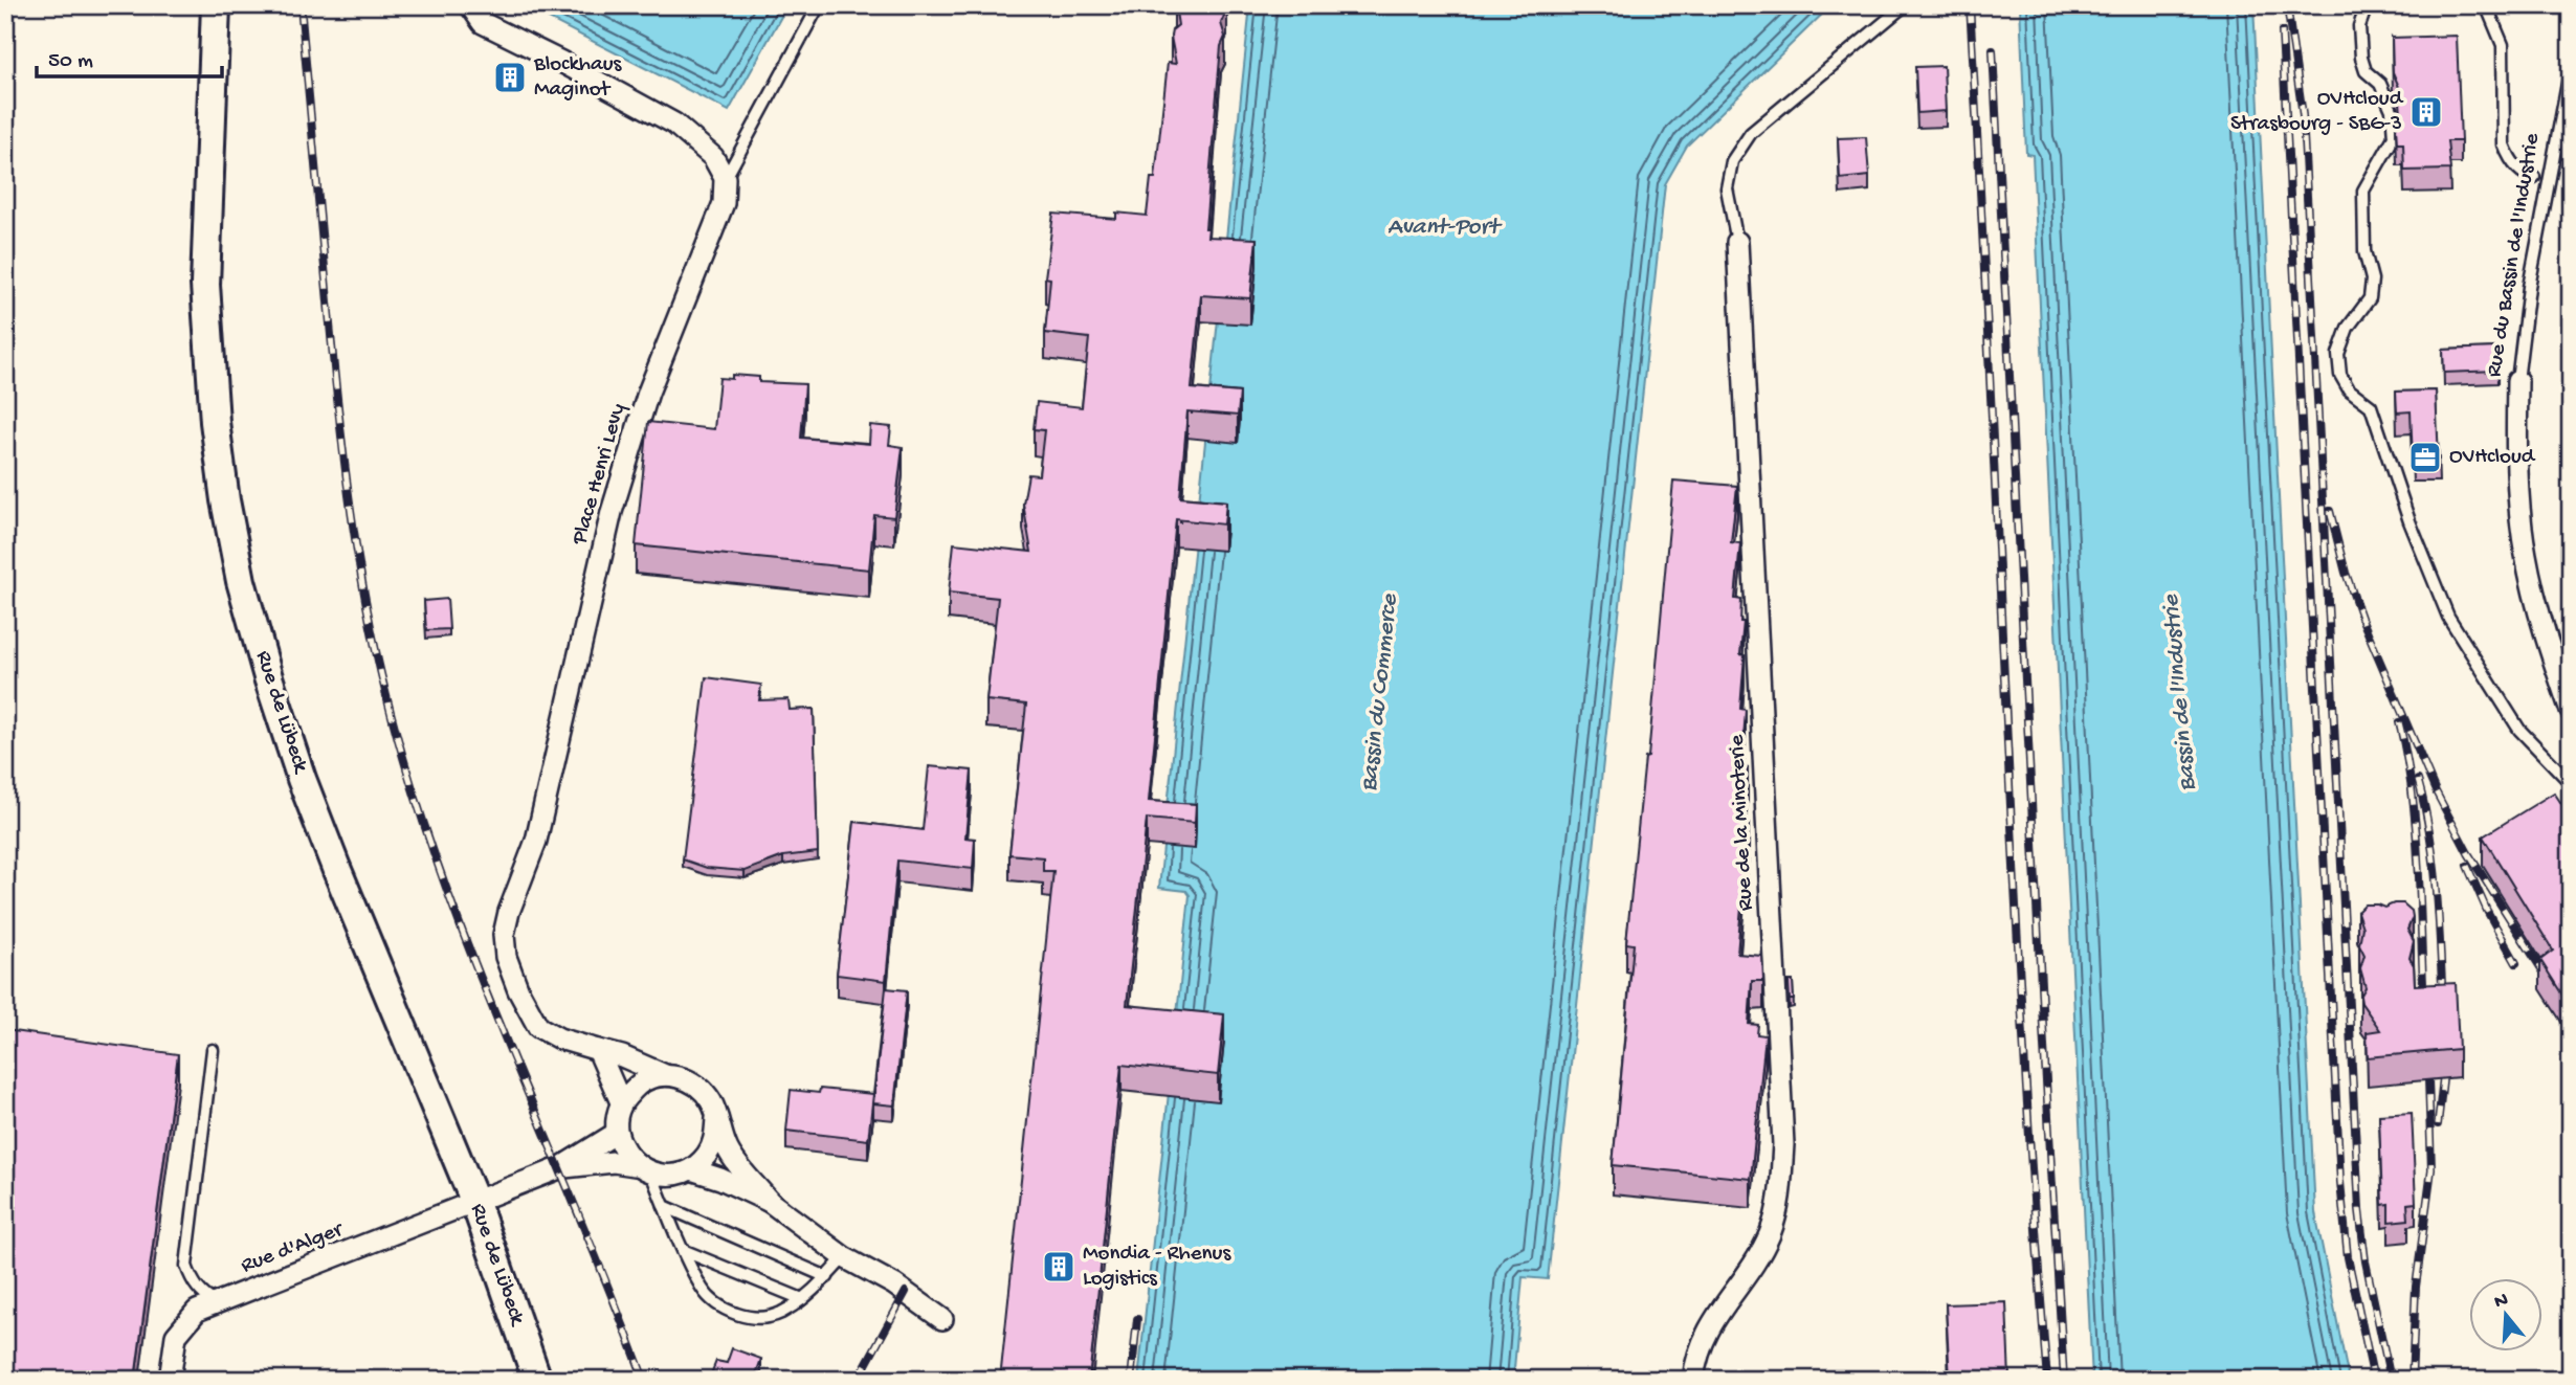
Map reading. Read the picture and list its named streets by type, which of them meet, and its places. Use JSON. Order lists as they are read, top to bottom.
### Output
{
  "streets": {
    "main road": ["Rue de Lübeck"],
    "street": [
      "Rue du Bassin de l'Industrie",
      "Place Henri Levy",
      "Rue de la Minoterie",
      "Rue d'Alger"
    ]
  },
  "crossings": [
    ["Rue de Lübeck", "Rue d'Alger"]
  ],
  "water": ["Avant-Port", "Bassin du Commerce", "Bassin de l'Industrie"],
  "places": {
    "building": ["Blockhaus Maginot", "OVHcloud Strasbourg - SBG-3", "Mondia - Rhenus Logistics"],
    "office": ["OVHcloud"]
  },
  "scale_bar": "50 m",
  "north": "top"
}
